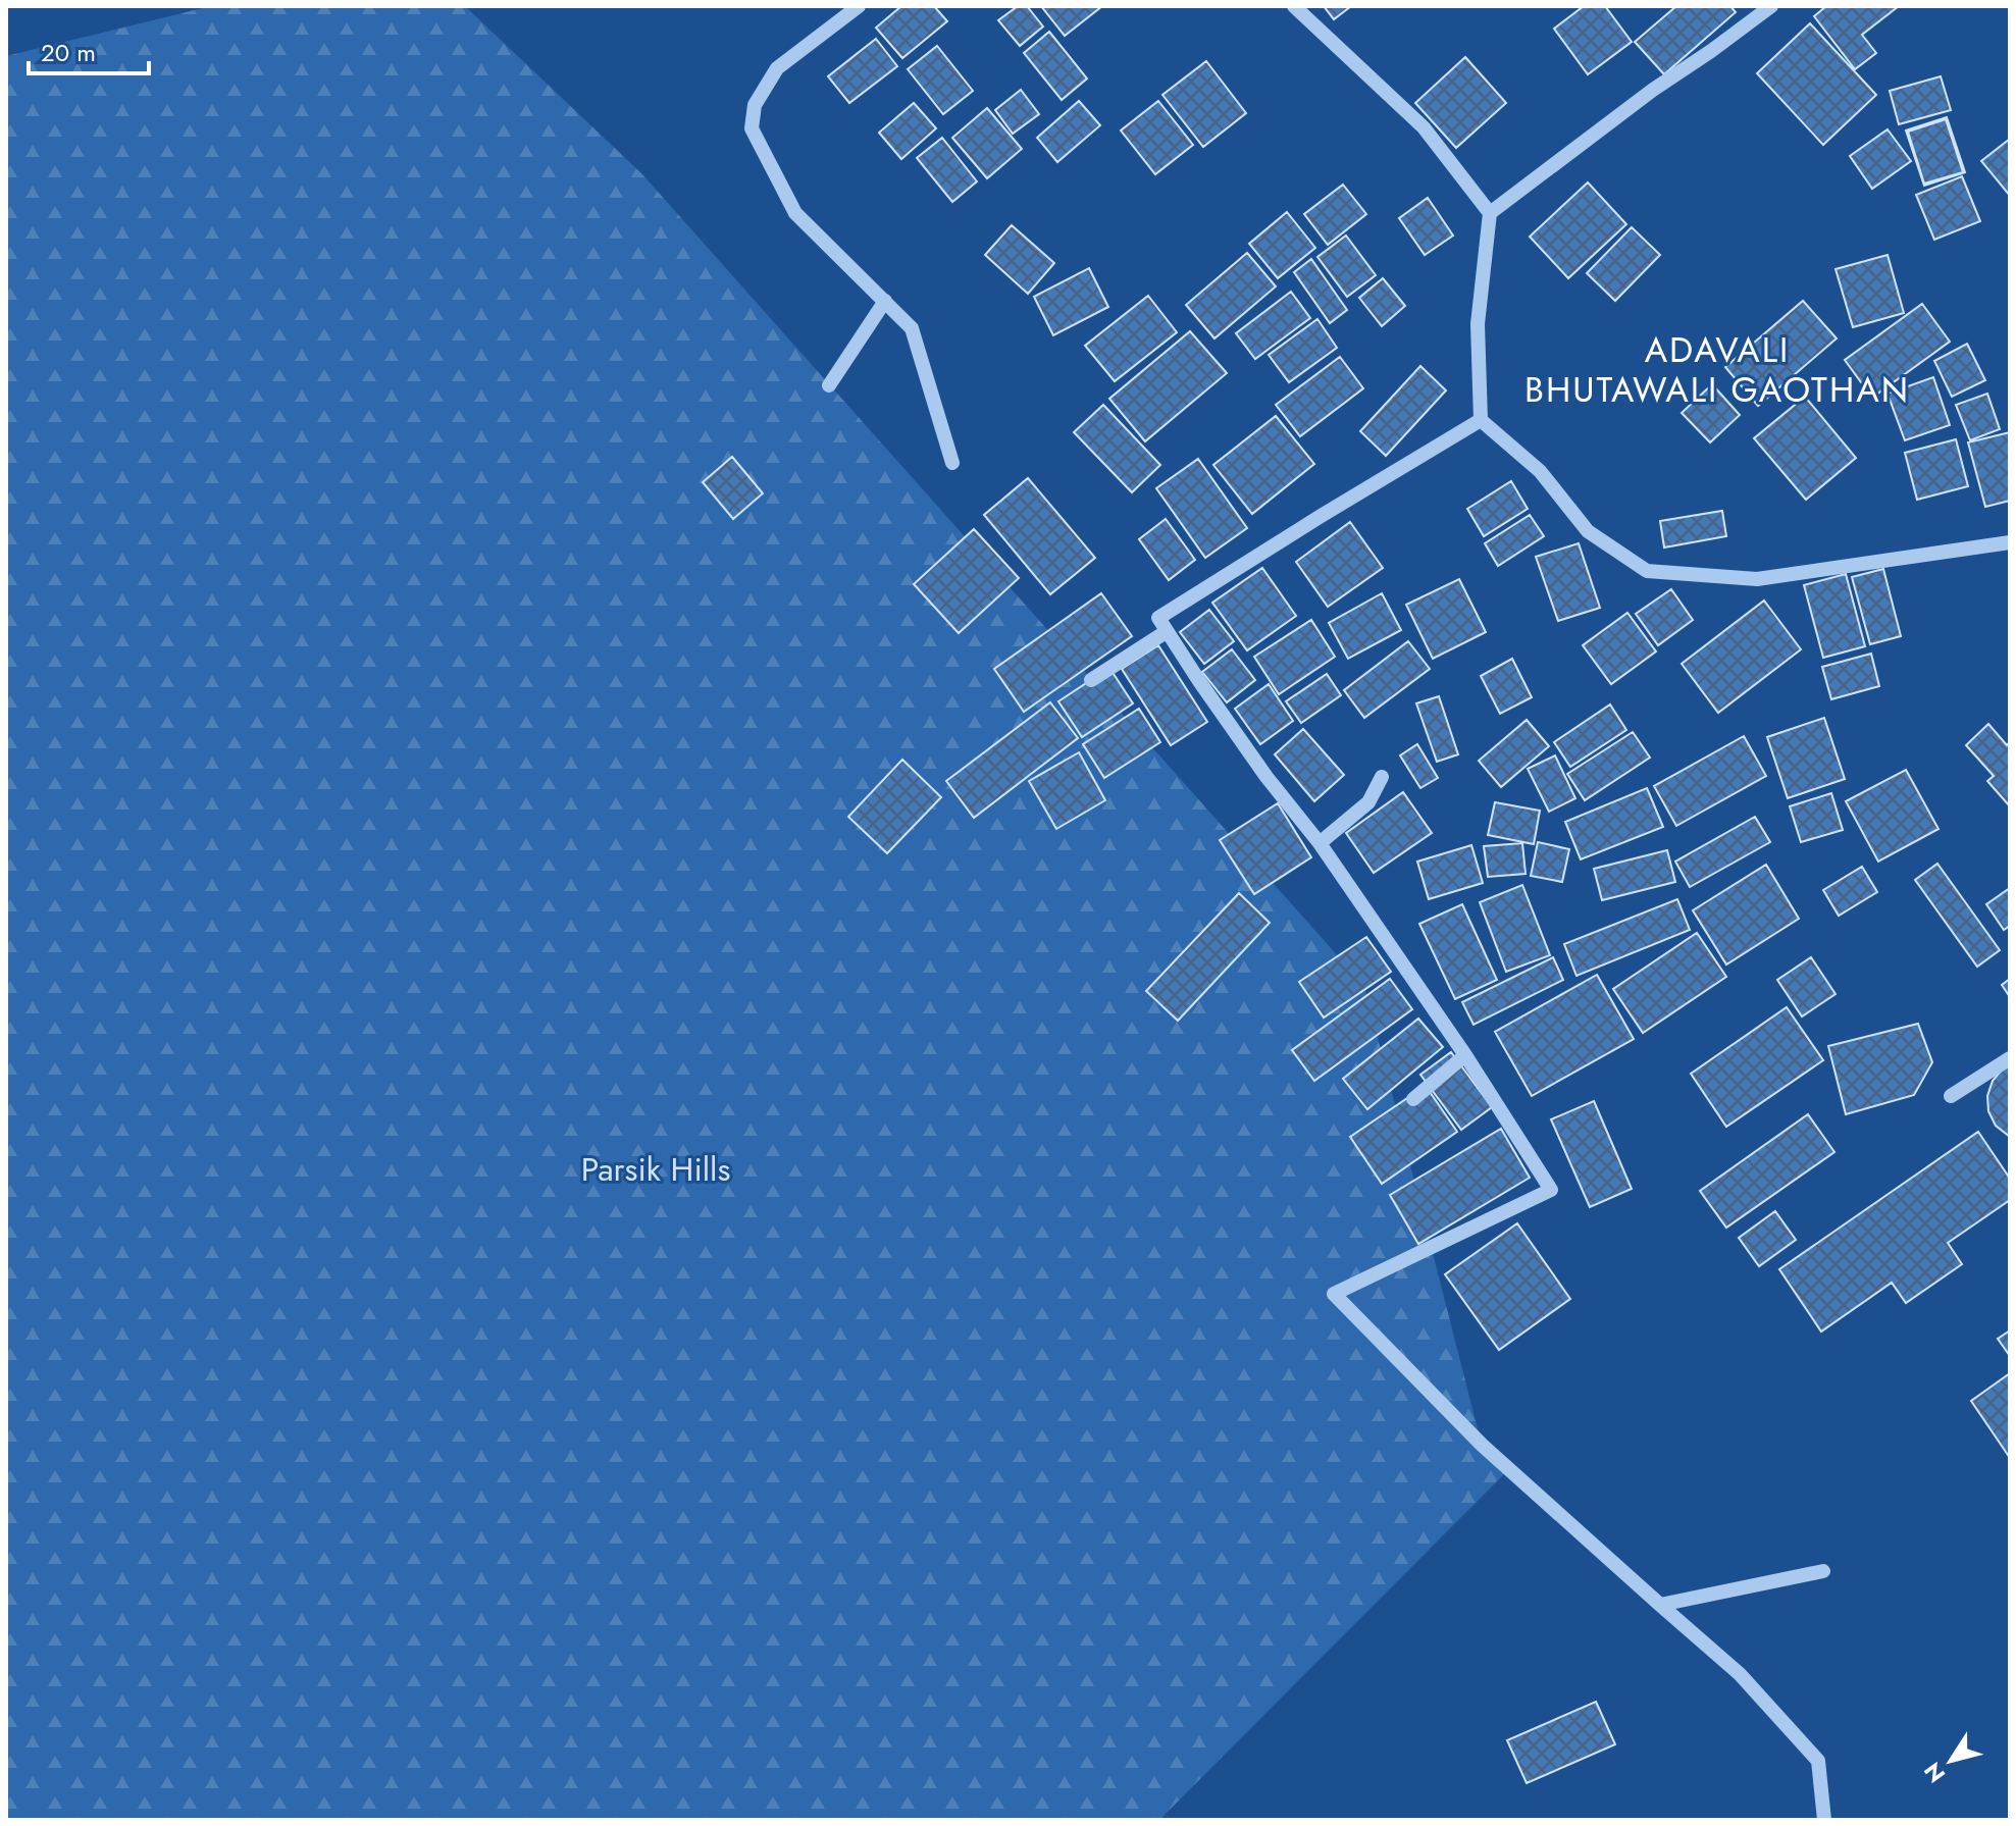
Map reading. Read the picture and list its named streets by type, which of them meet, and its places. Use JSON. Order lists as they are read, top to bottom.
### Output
{
  "districts": ["ADAVALI BHUTAWALI GAOTHAN"],
  "parks": ["Parsik Hills"],
  "scale_bar": "20 m",
  "north": "bottom left"
}
